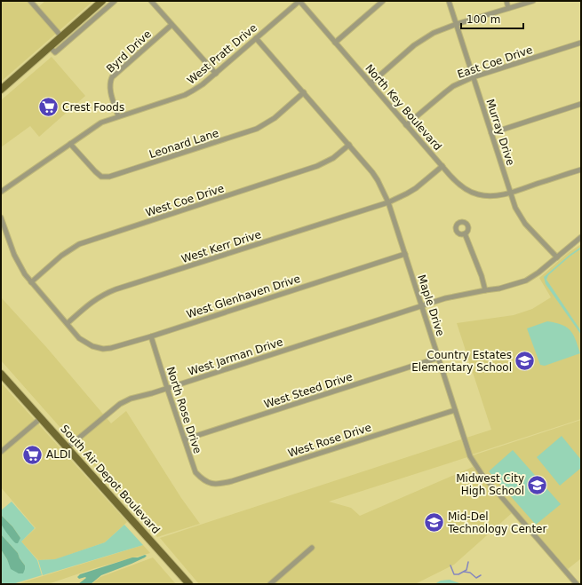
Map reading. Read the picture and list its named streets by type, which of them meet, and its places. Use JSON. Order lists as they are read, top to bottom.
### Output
{
  "streets": {
    "main road": ["South Air Depot Boulevard"],
    "street": [
      "Byrd Drive",
      "West Pratt Drive",
      "East Coe Drive",
      "North Key Boulevard",
      "Murray Drive",
      "Leonard Lane",
      "West Coe Drive",
      "West Kerr Drive",
      "West Glenhaven Drive",
      "Maple Drive",
      "West Jarman Drive",
      "West Steed Drive",
      "North Rose Drive",
      "West Rose Drive"
    ]
  },
  "crossings": [
    ["Byrd Drive", "West Pratt Drive"],
    ["West Pratt Drive", "North Key Boulevard"],
    ["West Pratt Drive", "Leonard Lane"],
    ["West Pratt Drive", "Maple Drive"],
    ["East Coe Drive", "North Key Boulevard"],
    ["East Coe Drive", "Murray Drive"],
    ["North Key Boulevard", "Murray Drive"],
    ["North Key Boulevard", "West Kerr Drive"],
    ["Murray Drive", "West Jarman Drive"],
    ["Leonard Lane", "Maple Drive"],
    ["West Coe Drive", "Maple Drive"],
    ["West Kerr Drive", "West Glenhaven Drive"],
    ["West Kerr Drive", "Maple Drive"],
    ["West Glenhaven Drive", "Maple Drive"],
    ["West Glenhaven Drive", "North Rose Drive"],
    ["Maple Drive", "West Jarman Drive"],
    ["Maple Drive", "West Steed Drive"],
    ["Maple Drive", "West Rose Drive"],
    ["West Jarman Drive", "North Rose Drive"],
    ["West Jarman Drive", "South Air Depot Boulevard"],
    ["West Steed Drive", "North Rose Drive"],
    ["North Rose Drive", "West Rose Drive"]
  ],
  "places": {
    "supermarket": ["Crest Foods", "ALDI"],
    "school or university": ["Country Estates Elementary School", "Midwest City High School", "Mid-Del Technology Center"]
  },
  "scale_bar": "100 m"
}
